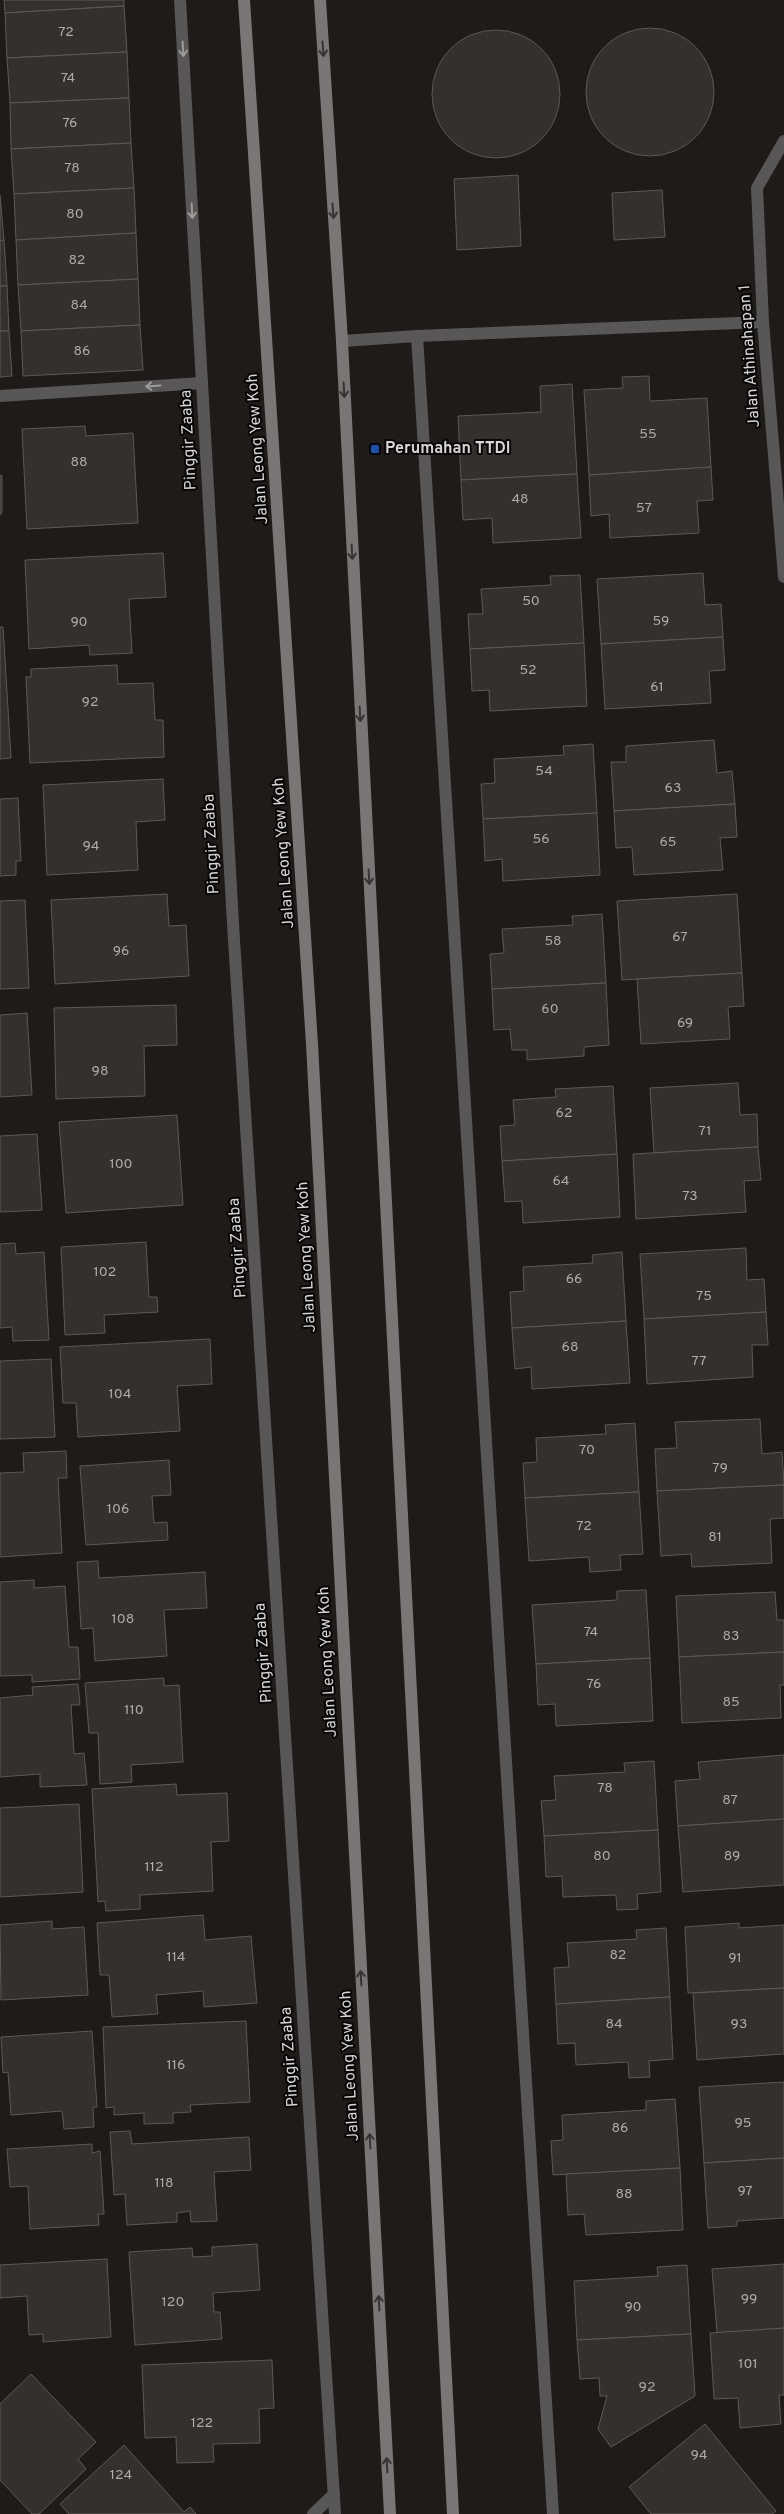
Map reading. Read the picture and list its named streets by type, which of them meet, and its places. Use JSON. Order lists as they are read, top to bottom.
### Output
{
  "streets": {
    "street": ["Jalan Athinahapan 1", "Pinggir Zaaba", "Jalan Leong Yew Koh"]
  },
  "places": {
    "transit": ["Perumahan TTDI"]
  },
  "house_numbers": [
    "72",
    "74",
    "76",
    "78",
    "80",
    "82",
    "84",
    "86",
    "55",
    "88",
    "48",
    "57",
    "50",
    "59",
    "90",
    "52",
    "61",
    "92",
    "54",
    "63",
    "56",
    "65",
    "94",
    "67",
    "58",
    "96",
    "60",
    "69",
    "98",
    "62",
    "71",
    "100",
    "64",
    "73",
    "102",
    "66",
    "75",
    "68",
    "77",
    "104",
    "70",
    "79",
    "106",
    "72",
    "81",
    "108",
    "74",
    "83",
    "76",
    "85",
    "110",
    "78",
    "87",
    "80",
    "89",
    "112",
    "82",
    "114",
    "91",
    "84",
    "93",
    "116",
    "95",
    "86",
    "118",
    "97",
    "88",
    "99",
    "120",
    "90",
    "101",
    "92",
    "122",
    "94",
    "124"
  ]
}
